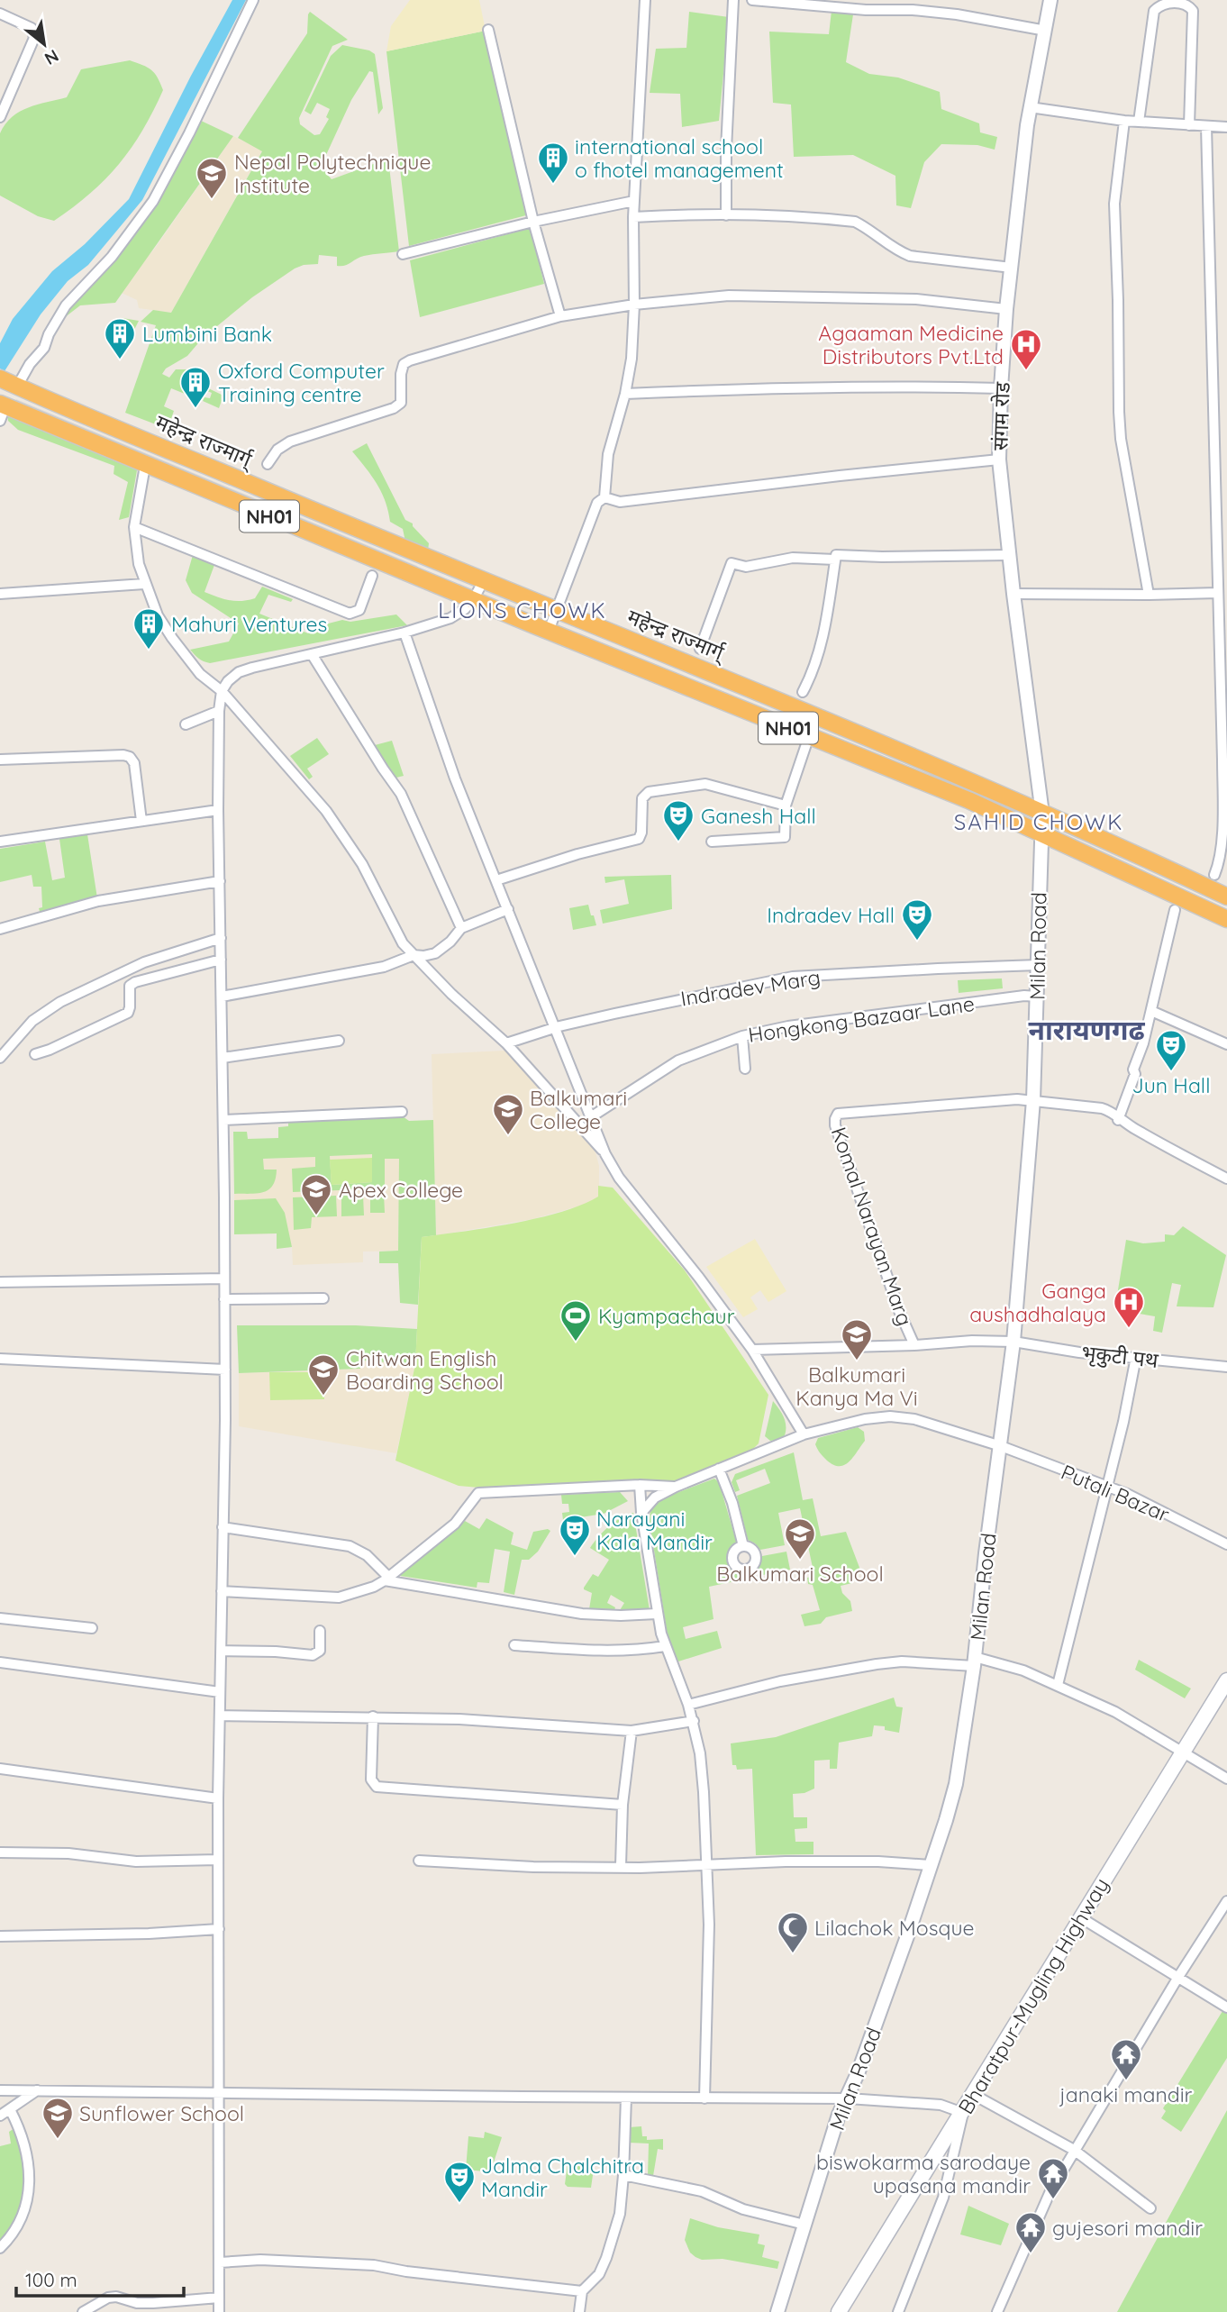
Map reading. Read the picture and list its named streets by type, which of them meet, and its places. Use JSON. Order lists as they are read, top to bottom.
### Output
{
  "streets": {
    "highway": ["महेन्द्र राज्मार्ग्", "NH01"],
    "main road": ["Bharatpur-Mugling Highway"],
    "street": [
      "संगम रोड",
      "Milan Road",
      "Indradev Marg",
      "Hongkong Bazaar Lane",
      "Komal Narayan Marg",
      "भृकुटी पथ",
      "Putali Bazar"
    ]
  },
  "crossings": [
    ["संगम रोड", "महेन्द्र राज्मार्ग्"],
    ["संगम रोड", "NH01"],
    ["संगम रोड", "Milan Road"],
    ["NH01", "Milan Road"],
    ["Milan Road", "Indradev Marg"],
    ["Milan Road", "Hongkong Bazaar Lane"],
    ["Milan Road", "Komal Narayan Marg"],
    ["Milan Road", "भृकुटी पथ"],
    ["Milan Road", "Putali Bazar"],
    ["Komal Narayan Marg", "भृकुटी पथ"]
  ],
  "districts": ["LIONS CHOWK", "SAHID CHOWK", "नारायणगढ"],
  "places": {
    "building": [
      "international school o fhotel management",
      "Lumbini Bank",
      "Oxford Computer Training centre",
      "Mahuri Ventures"
    ],
    "school or university": [
      "Nepal Polytechnique Institute",
      "Balkumari College",
      "Apex College",
      "Balkumari Kanya Ma Vi",
      "Chitwan English Boarding School",
      "Balkumari School",
      "Sunflower School"
    ],
    "hospital": ["Agaaman Medicine Distributors Pvt.Ltd", "Ganga aushadhalaya"],
    "theatre": [
      "Ganesh Hall",
      "Indradev Hall",
      "Jun Hall",
      "Narayani Kala Mandir",
      "Jalma Chalchitra Mandir"
    ],
    "sports": ["Kyampachaur"],
    "mosque": ["Lilachok Mosque"],
    "temple": ["janaki mandir", "biswokarma sarodaye upasana mandir", "gujesori mandir"]
  },
  "scale_bar": "100 m",
  "north": "bottom right"
}
